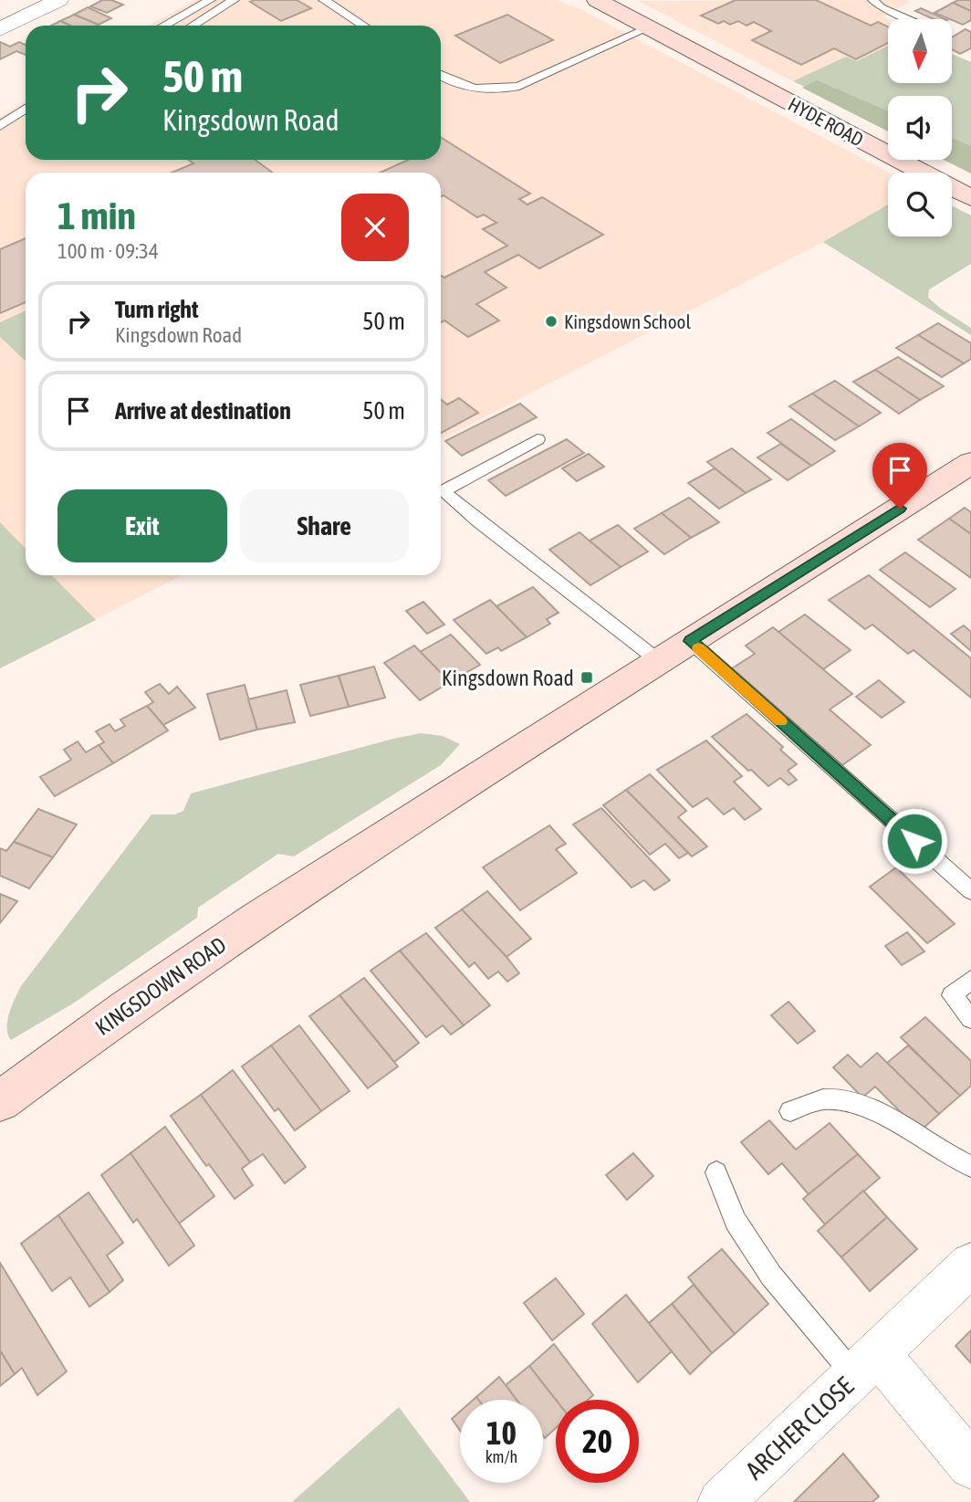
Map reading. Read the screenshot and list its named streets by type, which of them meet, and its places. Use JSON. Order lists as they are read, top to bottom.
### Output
{
  "streets": {
    "main road": ["HYDE ROAD", "KINGSDOWN ROAD"],
    "street": ["ARCHER CLOSE"]
  },
  "places": {
    "other": ["Kingsdown School"],
    "transit": ["Kingsdown Road"]
  },
  "north": "bottom",
  "page": {
    "turn": ["50 m", "Kingsdown Road"],
    "heading": ["1 min", "100 m · 09:34"],
    "list": [
      {
        "name": "Turn right",
        "note": "Kingsdown Road",
        "value": "50 m"
      },
      {
        "name": "Arrive at destination",
        "value": "50 m"
      }
    ],
    "buttons": ["Exit", "Share"],
    "speed": "10 km/h",
    "limit": "20"
  }
}
